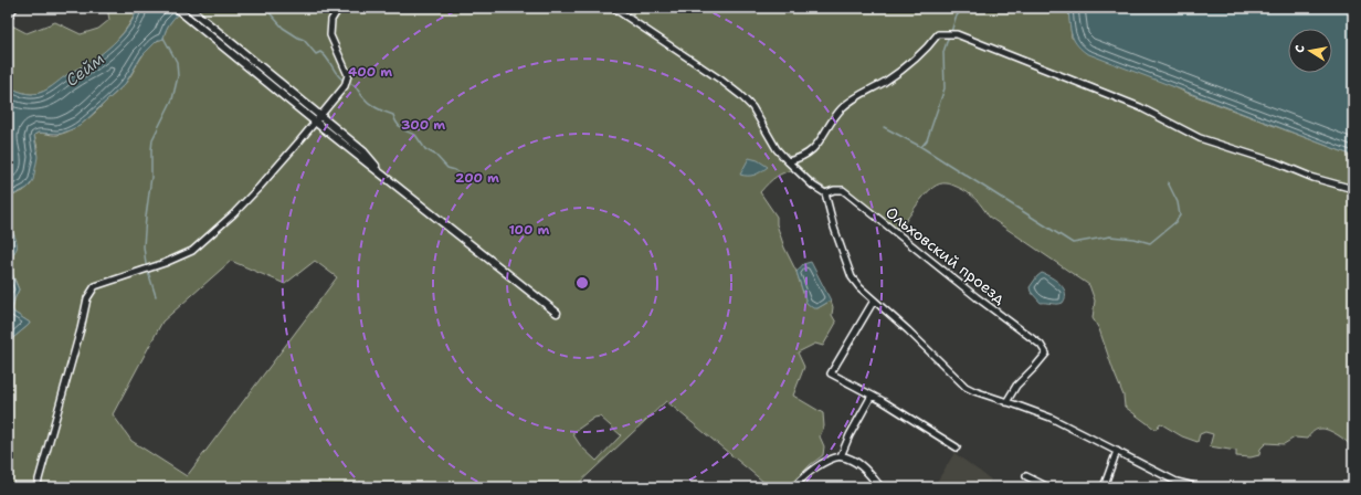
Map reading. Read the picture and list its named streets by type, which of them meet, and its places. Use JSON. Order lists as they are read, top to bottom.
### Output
{
  "streets": {
    "street": ["Ольховский проезд"]
  },
  "water": ["Сейм"],
  "north": "left",
  "rings": [
    "400 m",
    "300 m",
    "200 m",
    "100 m"
  ]
}
